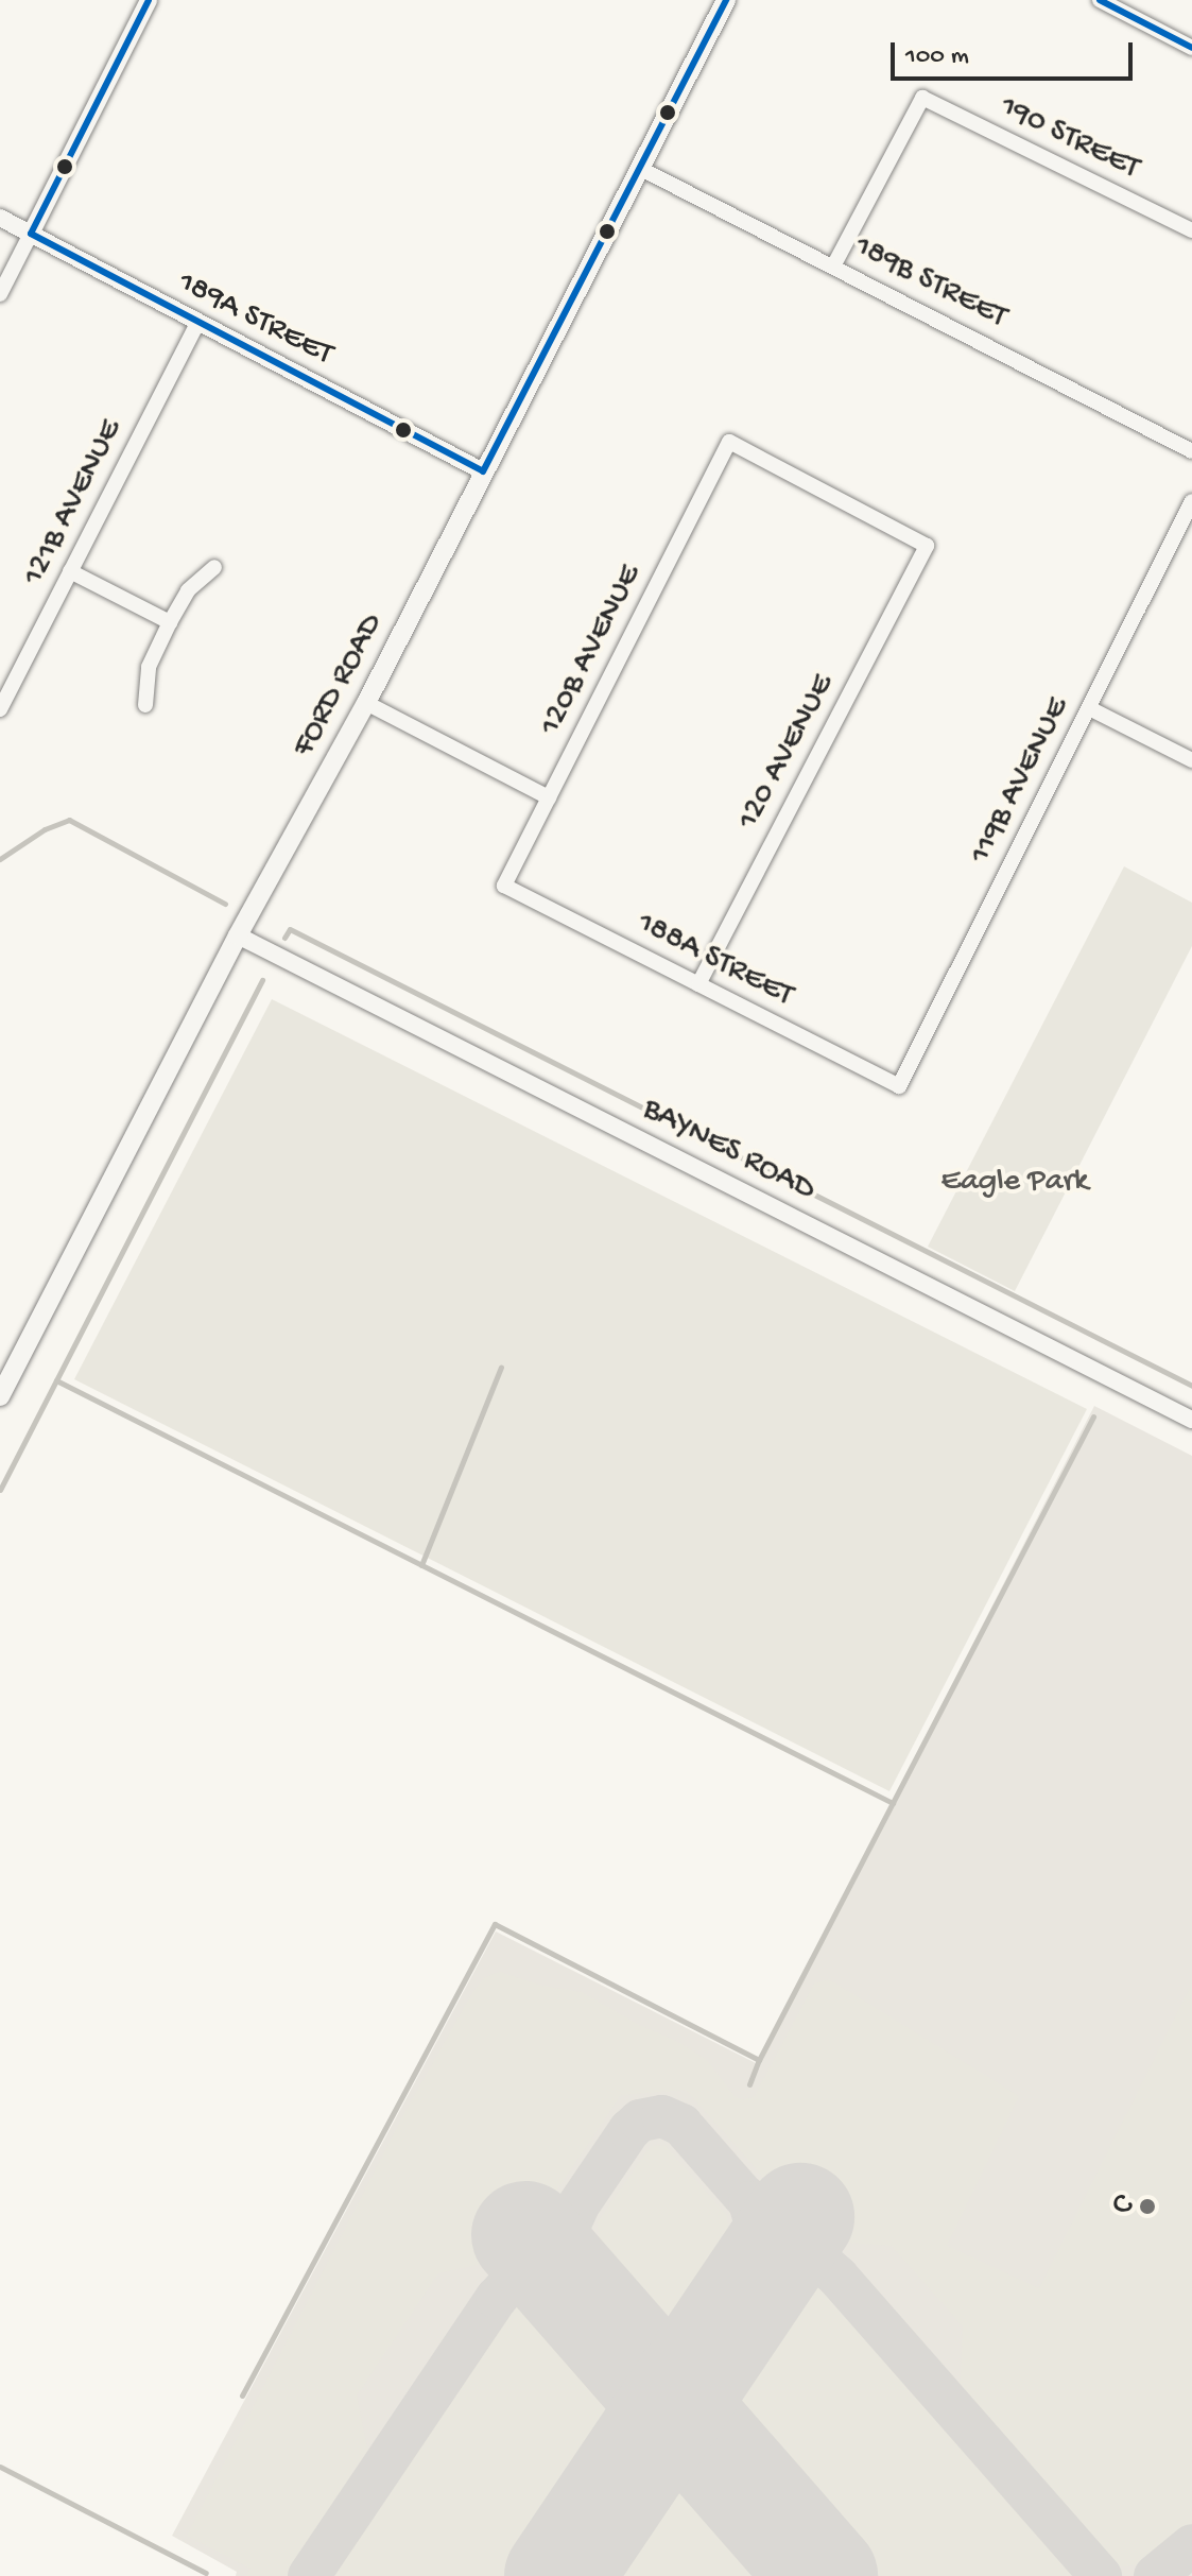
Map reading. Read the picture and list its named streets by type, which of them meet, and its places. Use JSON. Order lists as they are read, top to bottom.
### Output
{
  "streets": {
    "main road": ["FORD ROAD"],
    "street": [
      "190 STREET",
      "189B STREET",
      "189A STREET",
      "121B AVENUE",
      "120B AVENUE",
      "120 AVENUE",
      "119B AVENUE",
      "188A STREET",
      "BAYNES ROAD"
    ]
  },
  "crossings": [
    ["190 STREET", "189B STREET"],
    ["189B STREET", "FORD ROAD"],
    ["189A STREET", "121B AVENUE"],
    ["189A STREET", "FORD ROAD"],
    ["120B AVENUE", "120 AVENUE"],
    ["120B AVENUE", "188A STREET"],
    ["FORD ROAD", "BAYNES ROAD"],
    ["120 AVENUE", "188A STREET"],
    ["119B AVENUE", "188A STREET"]
  ],
  "parks": ["Eagle Park"],
  "places": ["C"],
  "scale_bar": "100 m"
}
